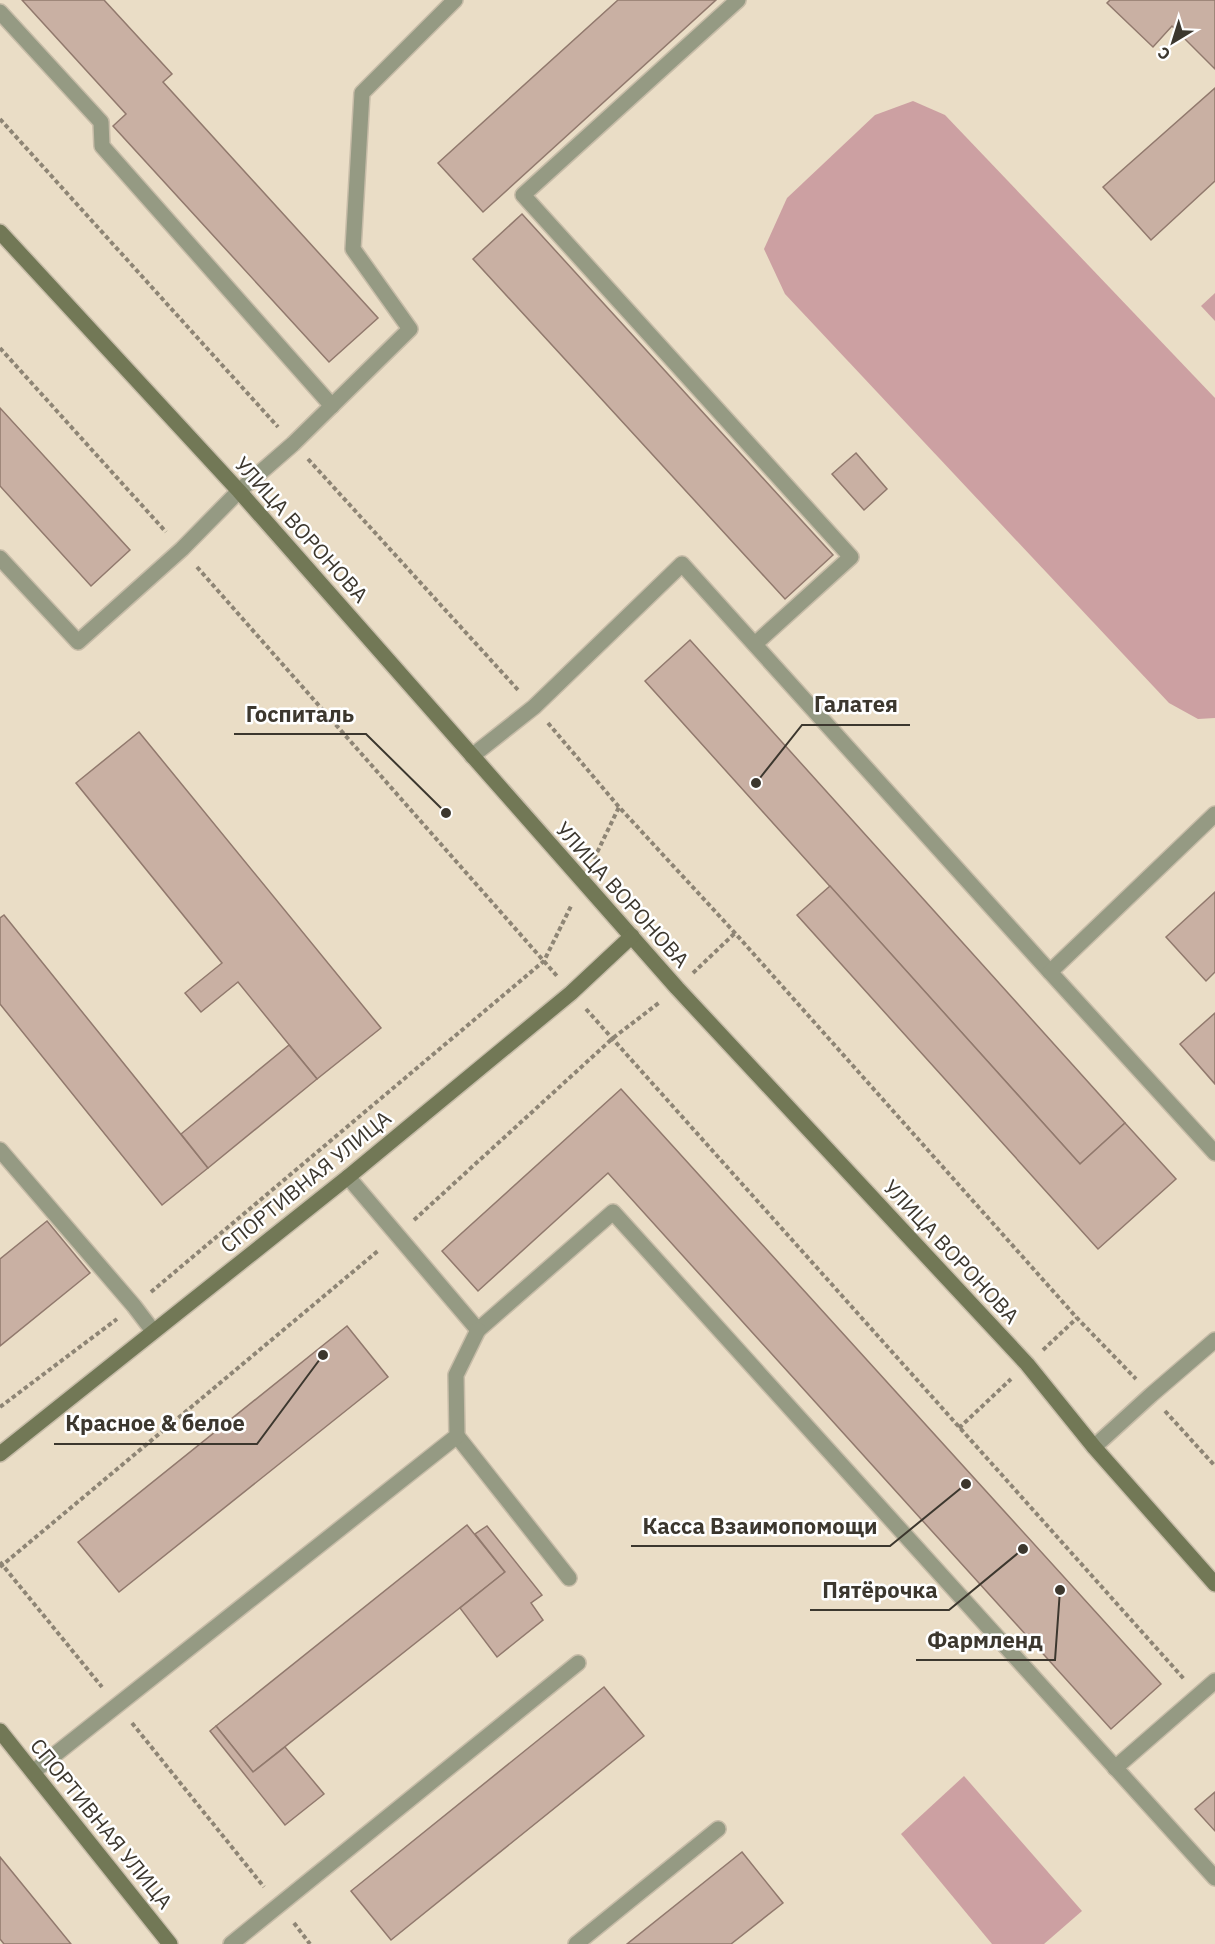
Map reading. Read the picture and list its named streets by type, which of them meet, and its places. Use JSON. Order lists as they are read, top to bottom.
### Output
{
  "streets": {
    "street": ["УЛИЦА ВОРОНОВА", "СПОРТИВНАЯ УЛИЦА"]
  },
  "crossings": [
    ["УЛИЦА ВОРОНОВА", "СПОРТИВНАЯ УЛИЦА"]
  ],
  "places": [
    "Галатея",
    "Госпиталь",
    "Красное & белое",
    "Касса Взаимопомощи",
    "Пятёрочка",
    "Фармленд"
  ],
  "north": "bottom left"
}
